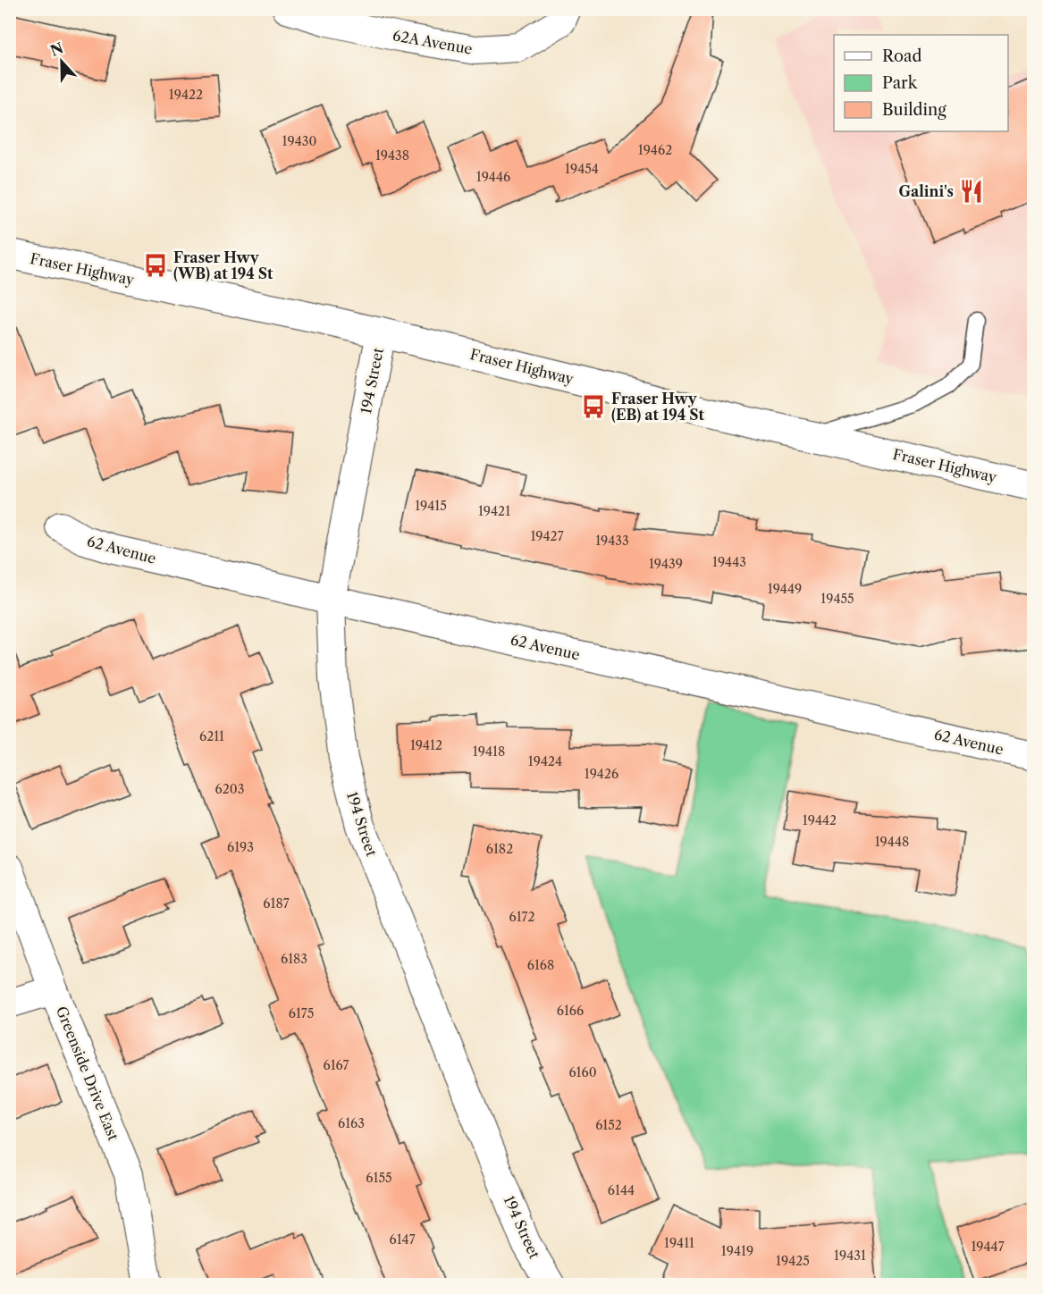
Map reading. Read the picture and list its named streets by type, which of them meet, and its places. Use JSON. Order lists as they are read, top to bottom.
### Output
{
  "streets": {
    "main road": ["Fraser Highway"],
    "street": [
      "62A Avenue",
      "194 Street",
      "62 Avenue",
      "Greenside Drive East"
    ]
  },
  "crossings": [
    ["Fraser Highway", "194 Street"],
    ["194 Street", "62 Avenue"]
  ],
  "places": {
    "restaurant": ["Galini's"],
    "bus stop": ["Fraser Hwy (WB) at 194 St", "Fraser Hwy (EB) at 194 St"]
  },
  "house_numbers": [
    "19422",
    "19430",
    "19462",
    "19438",
    "19454",
    "19446",
    "19415",
    "19421",
    "19427",
    "19433",
    "19443",
    "19439",
    "19449",
    "19455",
    "6211",
    "19412",
    "19418",
    "19424",
    "19426",
    "6203",
    "19442",
    "19448",
    "6193",
    "6182",
    "6187",
    "6172",
    "6183",
    "6168",
    "6166",
    "6175",
    "6167",
    "6160",
    "6163",
    "6152",
    "6155",
    "6144",
    "6147",
    "19411",
    "19447",
    "19419",
    "19431",
    "19425"
  ],
  "legend": ["Road", "Park", "Building"],
  "north": "top"
}
